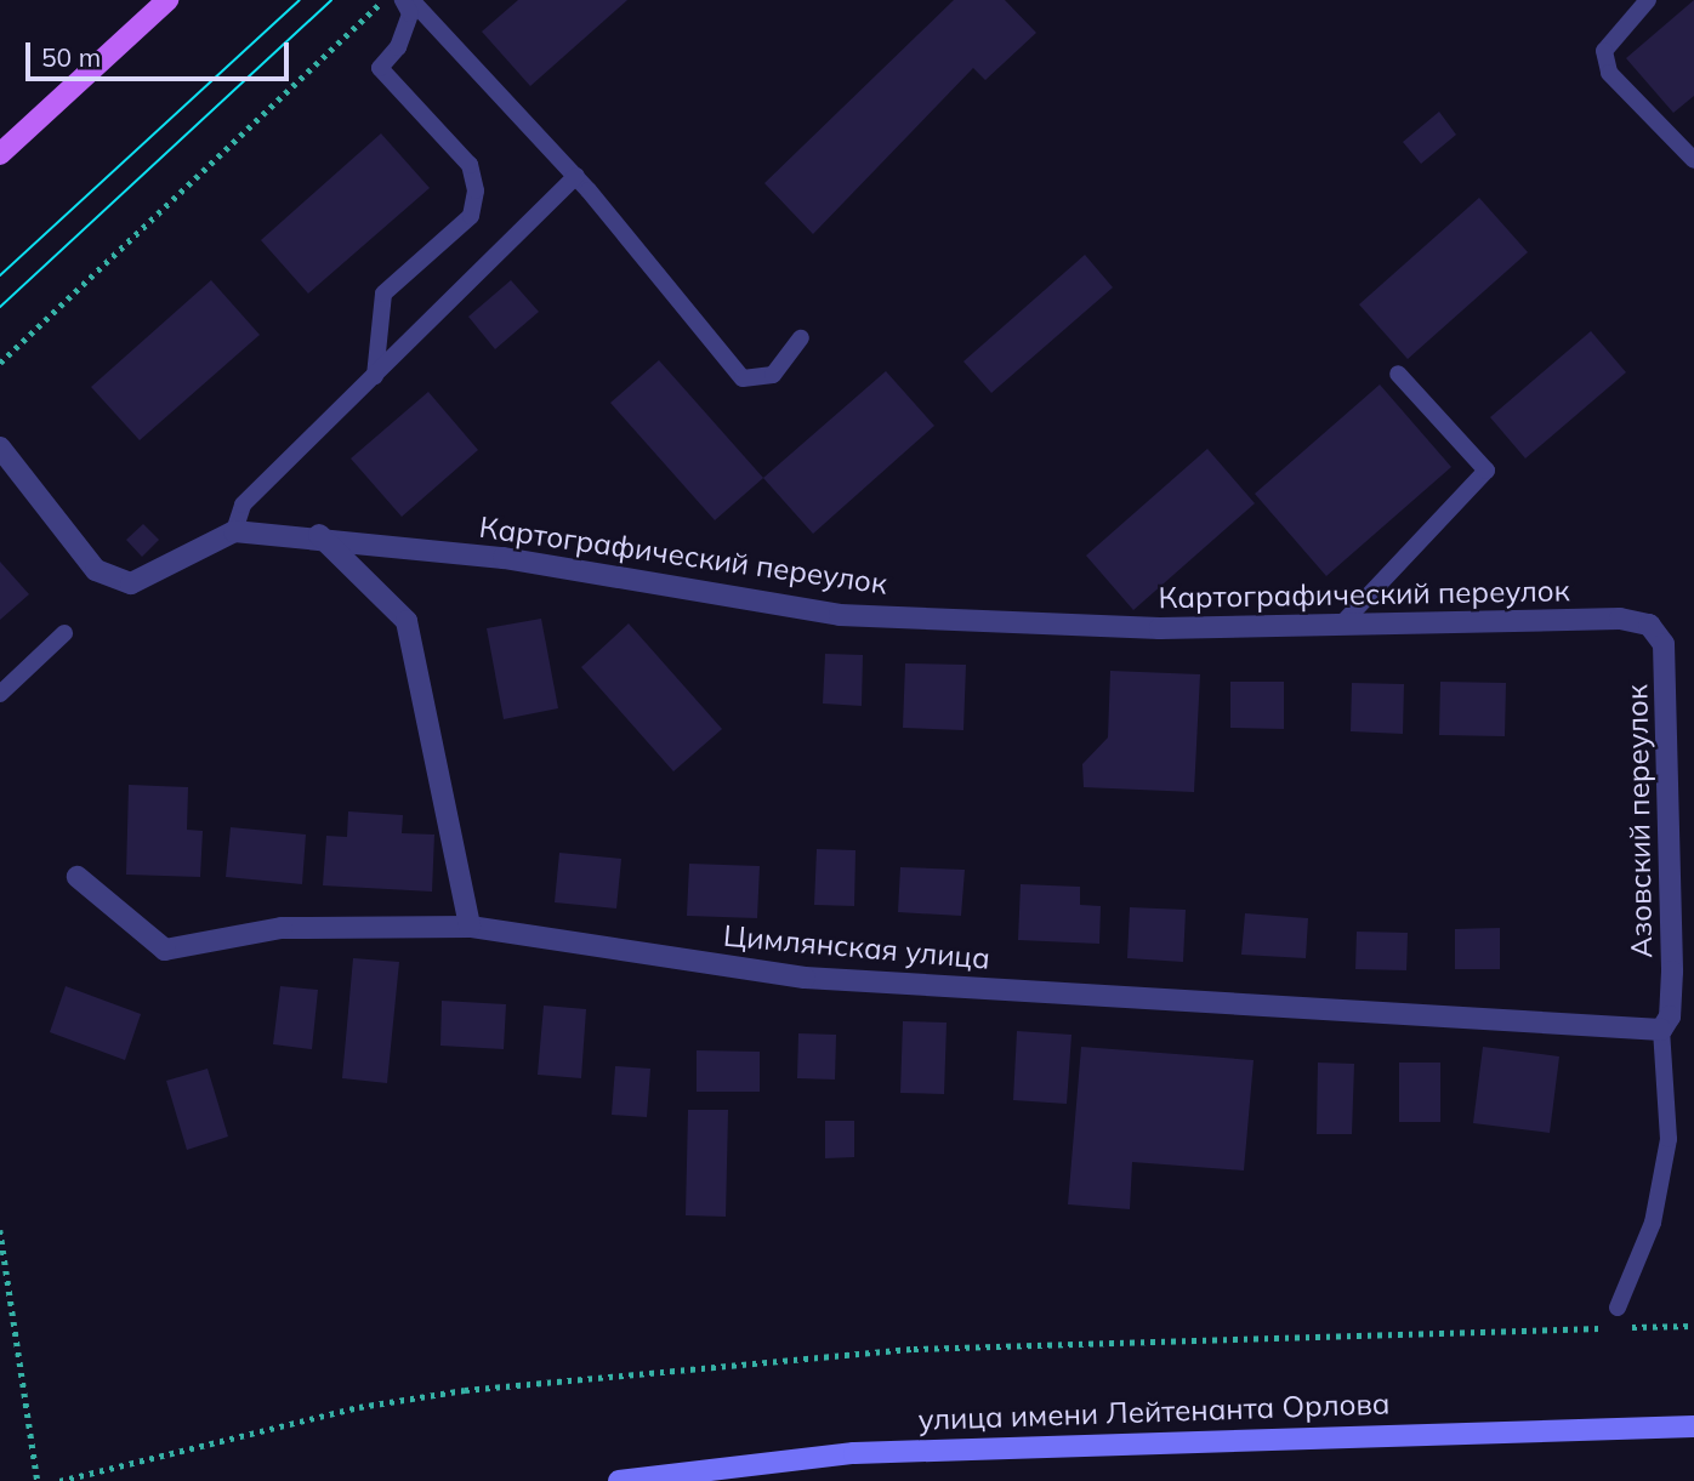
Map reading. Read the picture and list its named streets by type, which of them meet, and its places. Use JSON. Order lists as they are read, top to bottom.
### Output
{
  "streets": {
    "main road": ["улица имени Лейтенанта Орлова"],
    "street": ["Картографический переулок", "Азовский переулок", "Цимлянская улица"]
  },
  "crossings": [
    ["Картографический переулок", "Азовский переулок"],
    ["Азовский переулок", "Цимлянская улица"]
  ],
  "scale_bar": "50 m"
}
